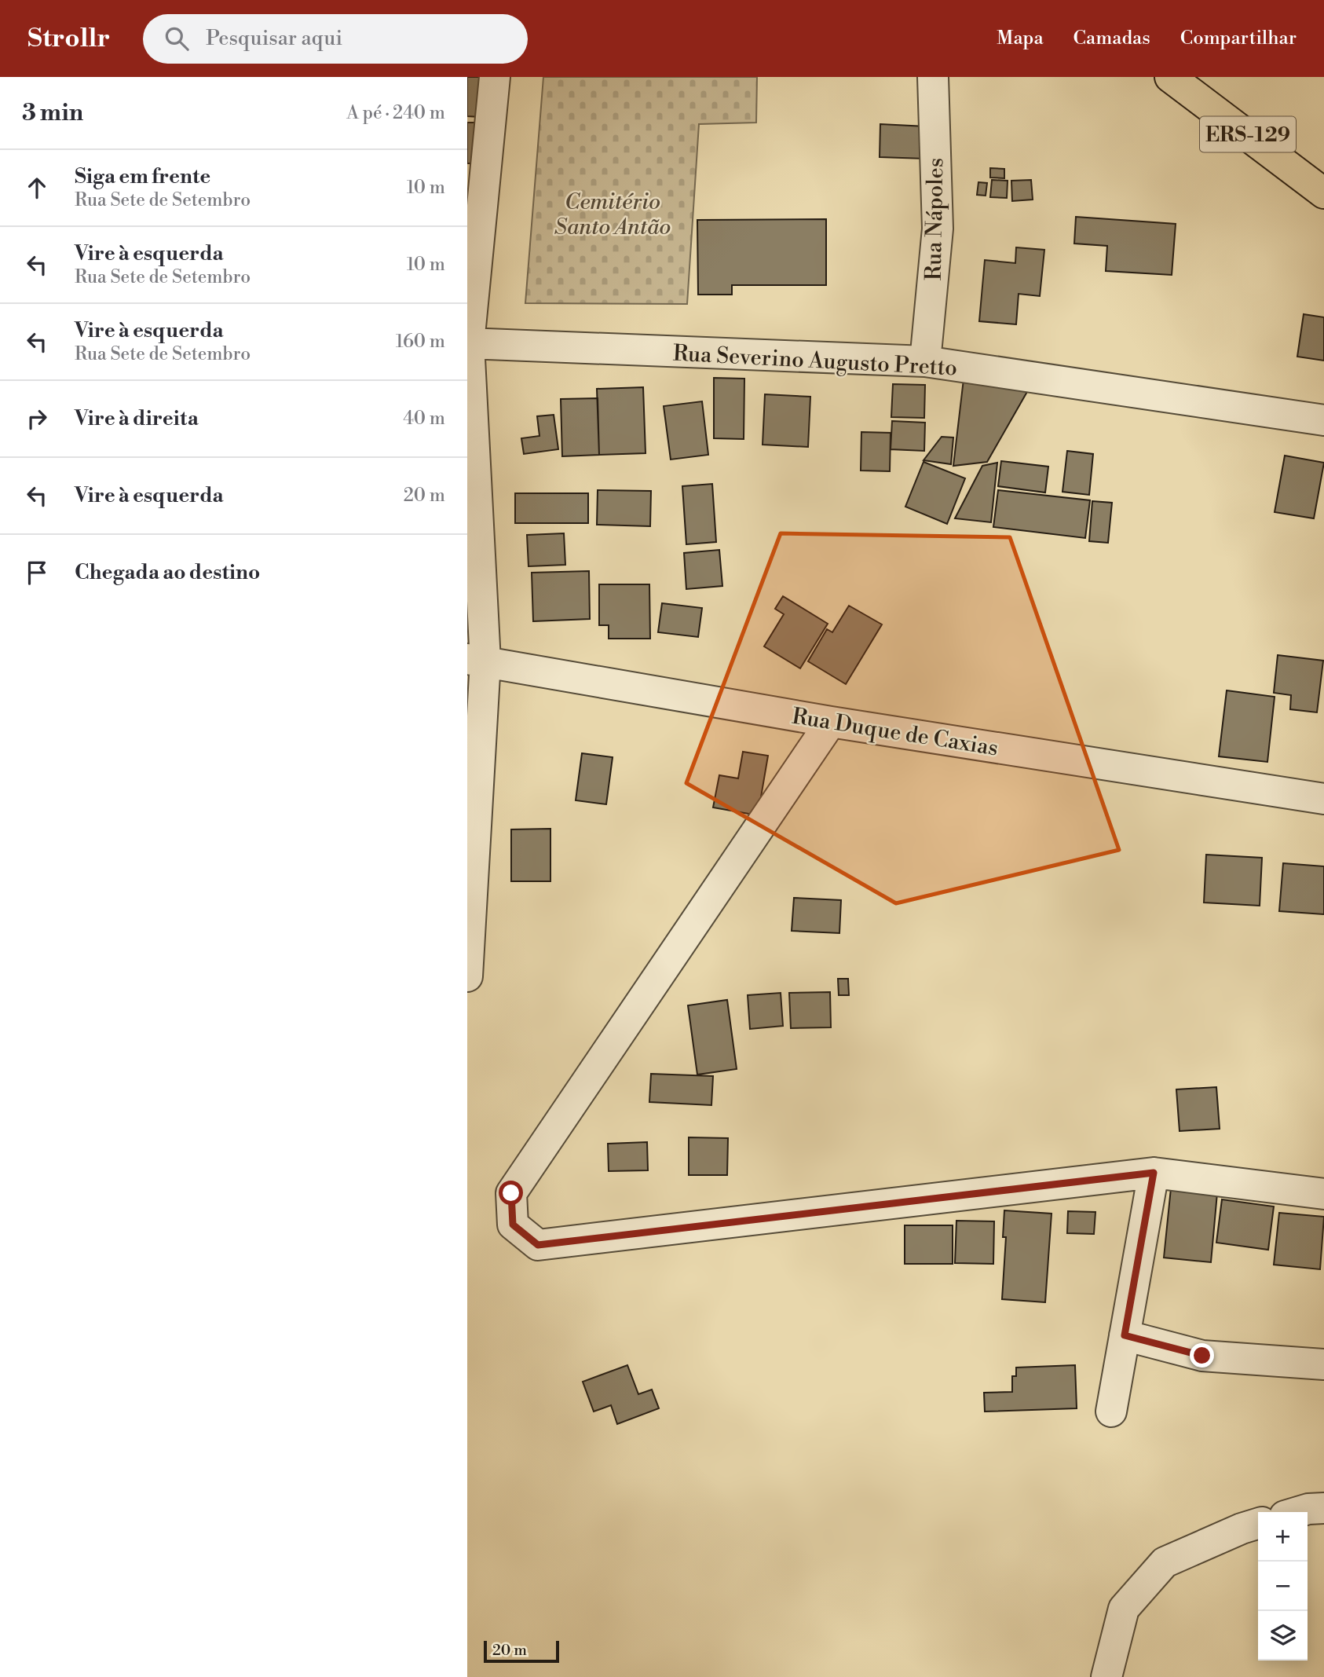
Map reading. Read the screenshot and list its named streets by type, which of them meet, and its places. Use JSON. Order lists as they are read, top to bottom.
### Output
{
  "streets": {
    "main road": ["ERS-129"],
    "street": ["Rua Nápoles", "Rua Severino Augusto Pretto", "Rua Duque de Caxias"]
  },
  "crossings": [
    ["Rua Nápoles", "Rua Severino Augusto Pretto"]
  ],
  "parks": ["Cemitério Santo Antão"],
  "scale_bar": "20 m",
  "page": {
    "header": "Strollr",
    "search": "Pesquisar aqui",
    "nav": ["Mapa", "Camadas", "Compartilhar"],
    "heading": ["3 min", "A pé · 240 m"],
    "list": [
      ["Siga em frente", "Rua Sete de Setembro", "10 m"],
      ["Vire à esquerda", "Rua Sete de Setembro", "10 m"],
      ["Vire à esquerda", "Rua Sete de Setembro", "160 m"],
      ["Vire à direita", "40 m"],
      ["Vire à esquerda", "20 m"],
      "Chegada ao destino"
    ],
    "map_buttons": ["+", "−"],
    "scale": "20 m"
  }
}
